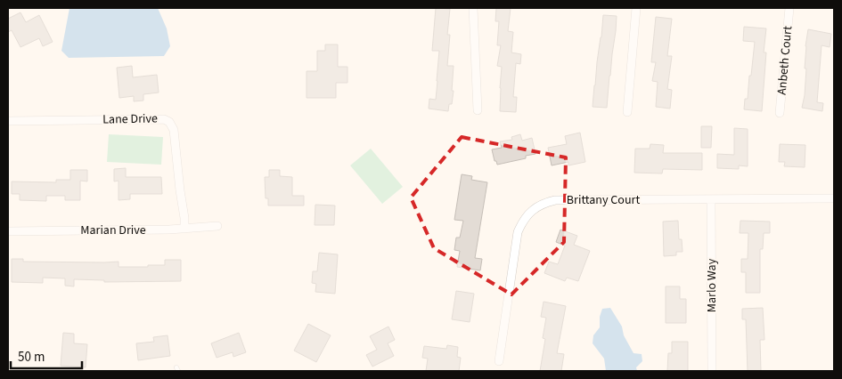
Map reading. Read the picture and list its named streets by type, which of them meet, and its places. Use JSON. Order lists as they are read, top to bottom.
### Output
{
  "streets": {
    "street": [
      "Anbeth Court",
      "Lane Drive",
      "Brittany Court",
      "Marian Drive",
      "Marlo Way"
    ]
  },
  "crossings": [
    ["Lane Drive", "Marian Drive"],
    ["Brittany Court", "Marlo Way"]
  ],
  "scale_bar": "50 m"
}
